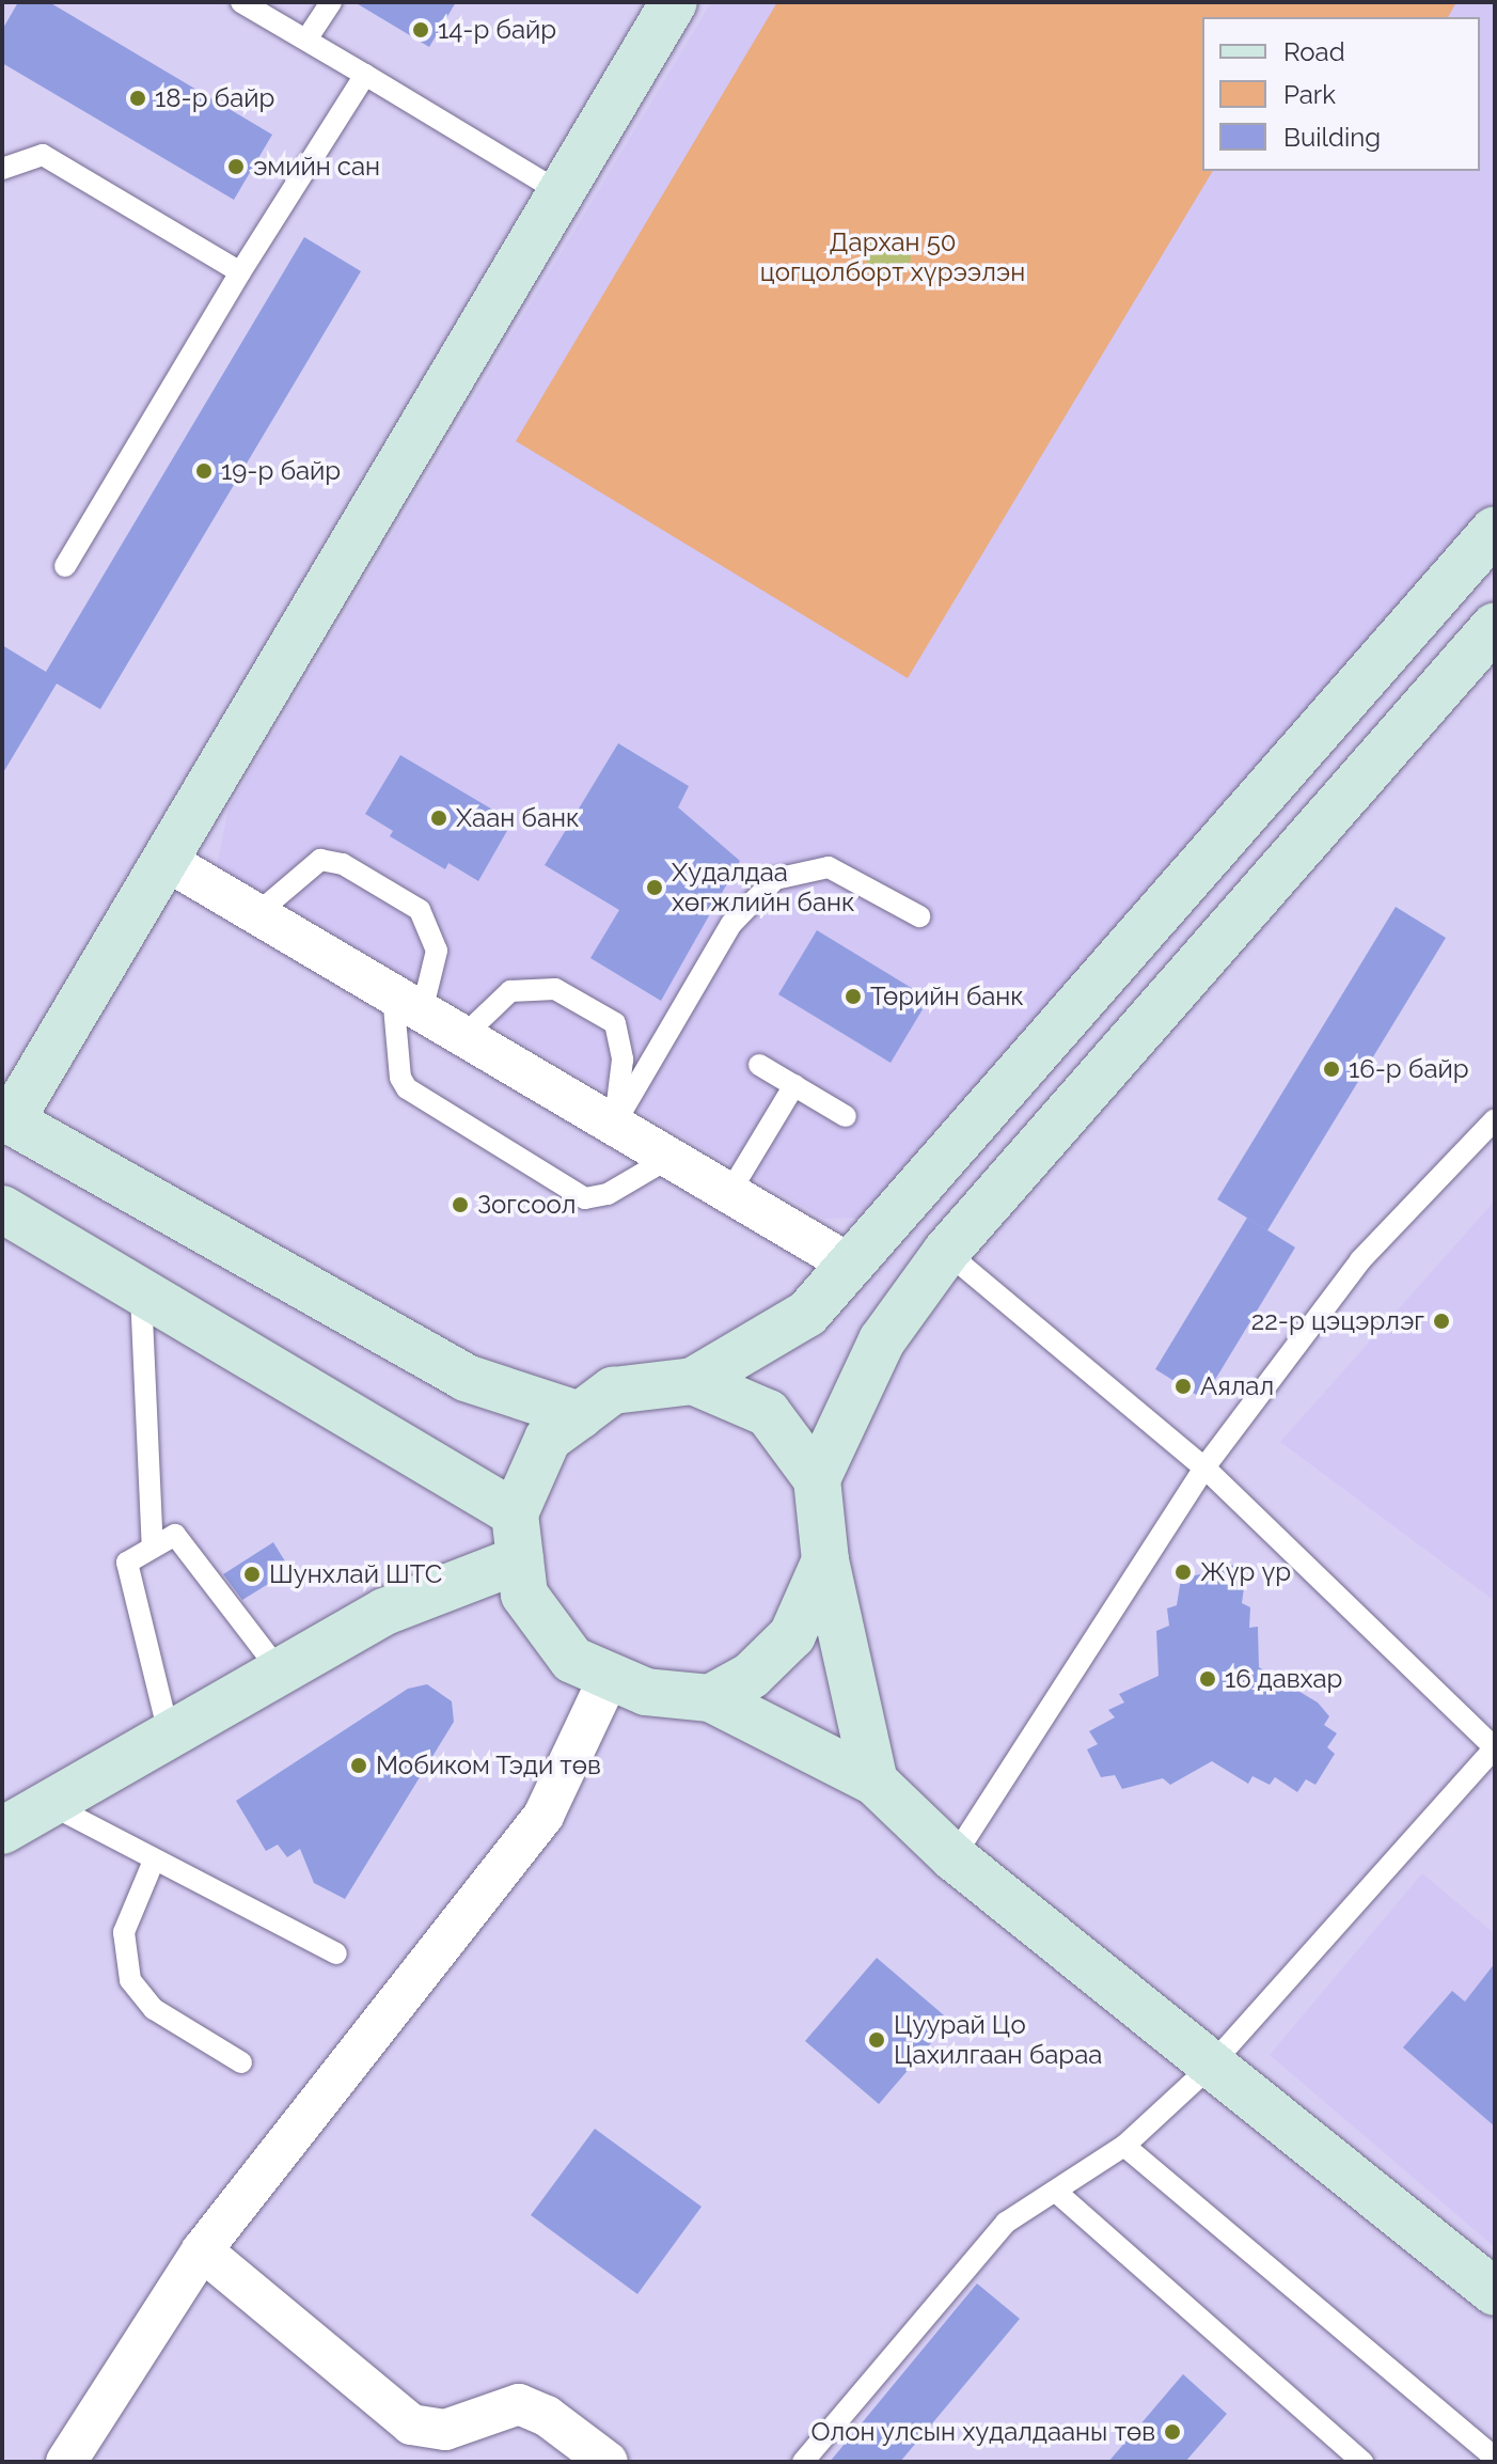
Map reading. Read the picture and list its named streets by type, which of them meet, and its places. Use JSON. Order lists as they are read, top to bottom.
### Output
{
  "parks": ["Дархан 50 цогцолборт хүрээлэн"],
  "places": [
    "14-р байр",
    "18-р байр",
    "эмийн сан",
    "19-р байр",
    "Хаан банк",
    "Худалдаа хөгжлийн банк",
    "Төрийн банк",
    "16-р байр",
    "Зогсоол",
    "22-р цэцэрлэг",
    "Аялал",
    "Жүр үр",
    "Шунхлай ШТС",
    "16 давхар",
    "Мобиком Тэди төв",
    "Цуурай Цо Цахилгаан бараа",
    "Олон улсын худалдааны төв"
  ],
  "legend": ["Road", "Park", "Building"]
}
